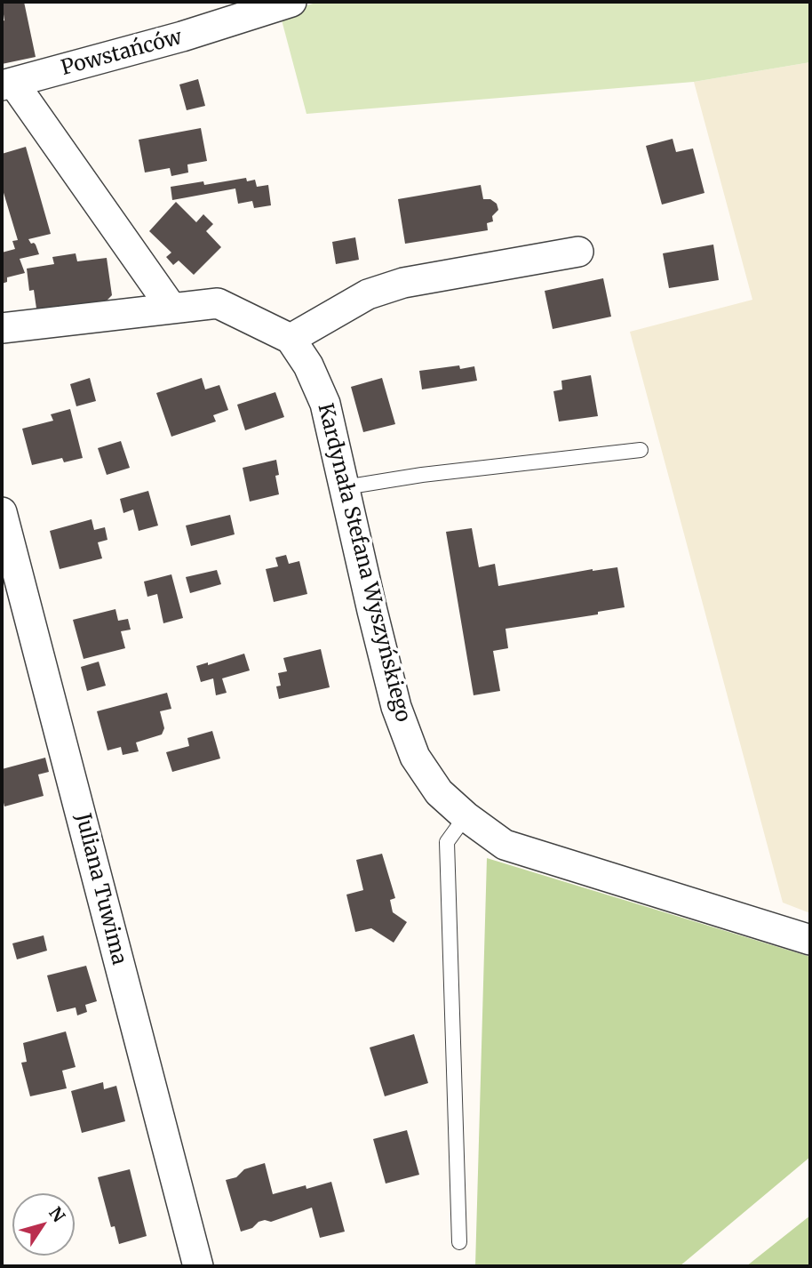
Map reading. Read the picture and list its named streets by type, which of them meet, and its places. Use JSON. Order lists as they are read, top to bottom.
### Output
{
  "streets": {
    "street": ["Powstańców", "Kardynała Stefana Wyszyńskiego", "Juliana Tuwima"]
  },
  "north": "top right"
}
